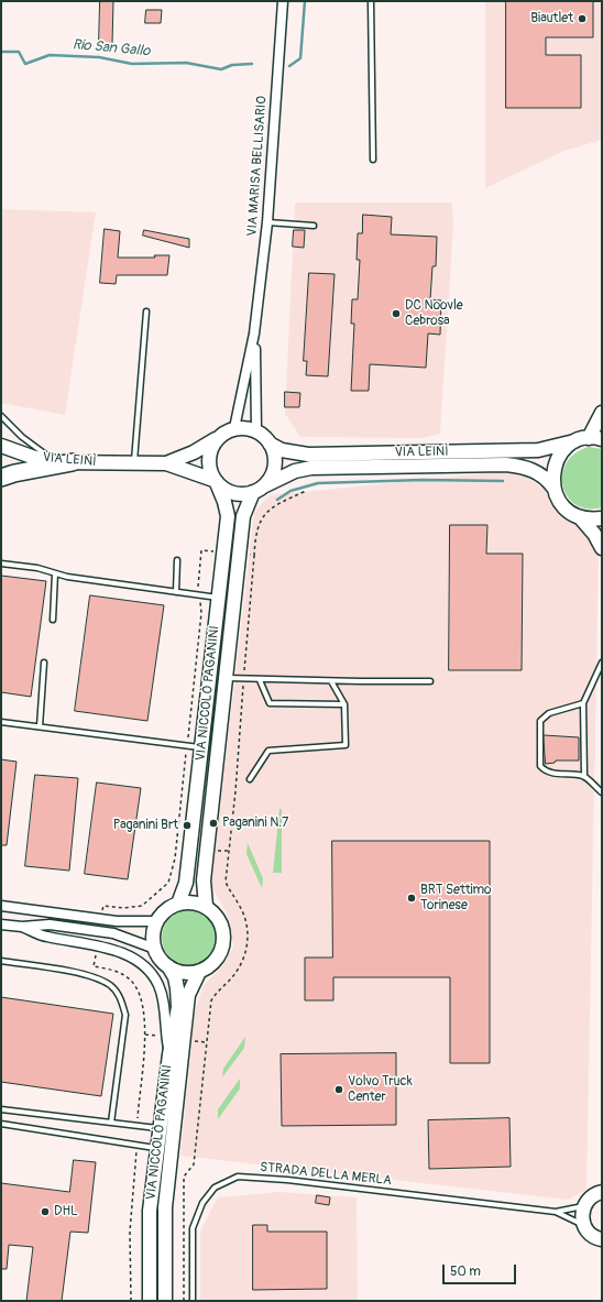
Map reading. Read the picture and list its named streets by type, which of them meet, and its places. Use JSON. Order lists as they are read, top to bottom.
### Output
{
  "streets": {
    "street": ["VIA MARISA BELLISARIO", "VIA LEINÌ", "VIA NICCOLÒ PAGANINI"],
    "lane": ["STRADA DELLA MERLA"]
  },
  "crossings": [
    ["VIA MARISA BELLISARIO", "VIA LEINÌ"],
    ["VIA MARISA BELLISARIO", "VIA NICCOLÒ PAGANINI"],
    ["VIA LEINÌ", "VIA NICCOLÒ PAGANINI"]
  ],
  "water": ["Rio San Gallo"],
  "places": [
    "Biautlet",
    "DC Noovle Cebrosa",
    "Paganini N.7",
    "Paganini Brt",
    "BRT Settimo Torinese",
    "Volvo Truck Center",
    "DHL"
  ],
  "scale_bar": "50 m"
}
